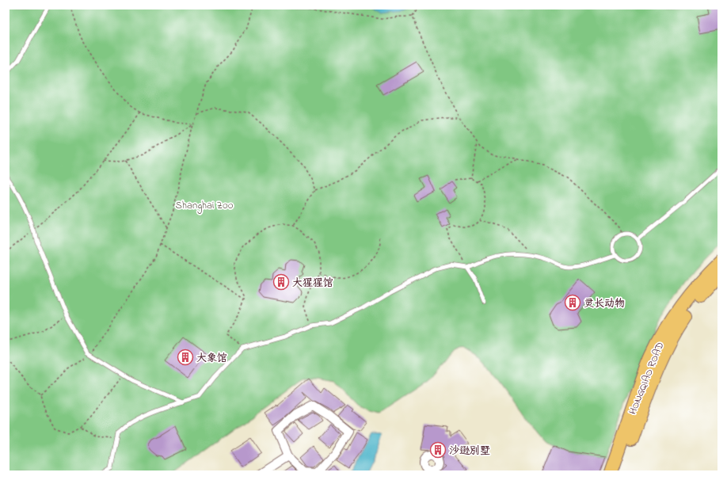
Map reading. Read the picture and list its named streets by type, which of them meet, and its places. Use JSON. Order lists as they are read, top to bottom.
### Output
{
  "streets": {
    "main road": ["HONGQIAO ROAD"]
  },
  "parks": ["Shanghai Zoo"],
  "places": {
    "building": [
      "大猩猩馆",
      "灵长动物",
      "大象馆",
      "沙逊别墅"
    ]
  }
}
